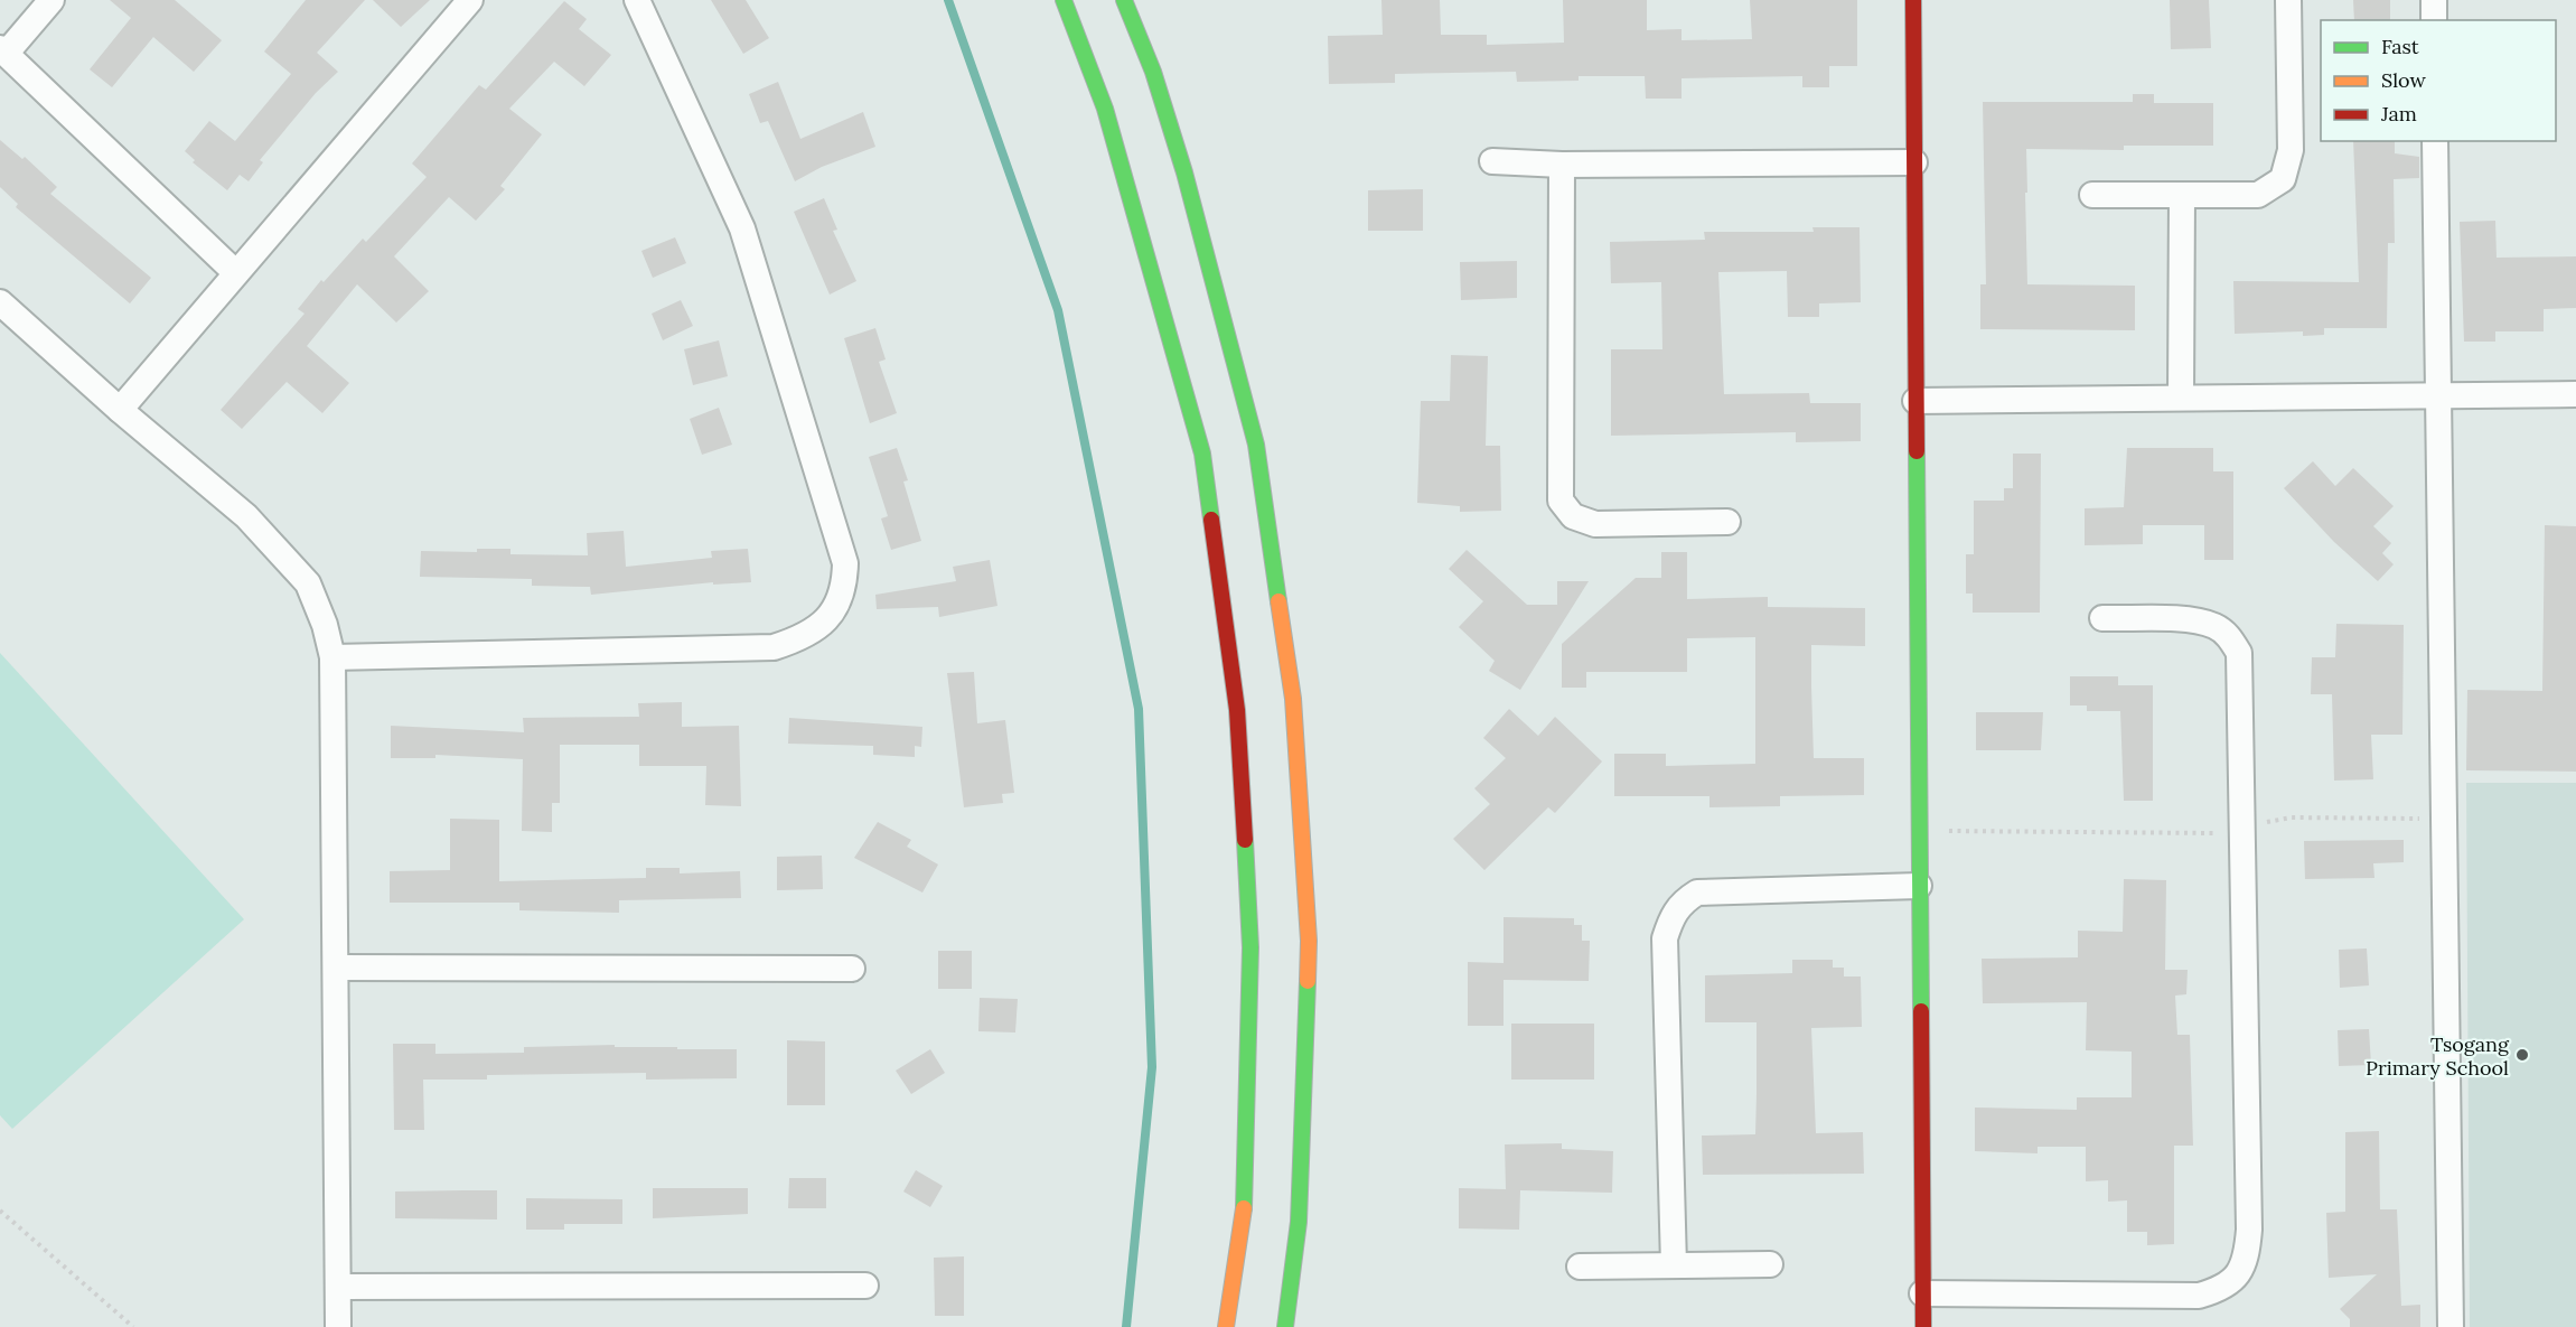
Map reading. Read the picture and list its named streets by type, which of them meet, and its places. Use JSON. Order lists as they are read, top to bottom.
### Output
{
  "places": ["Tsogang Primary School"],
  "legend": ["Fast", "Slow", "Jam"]
}
